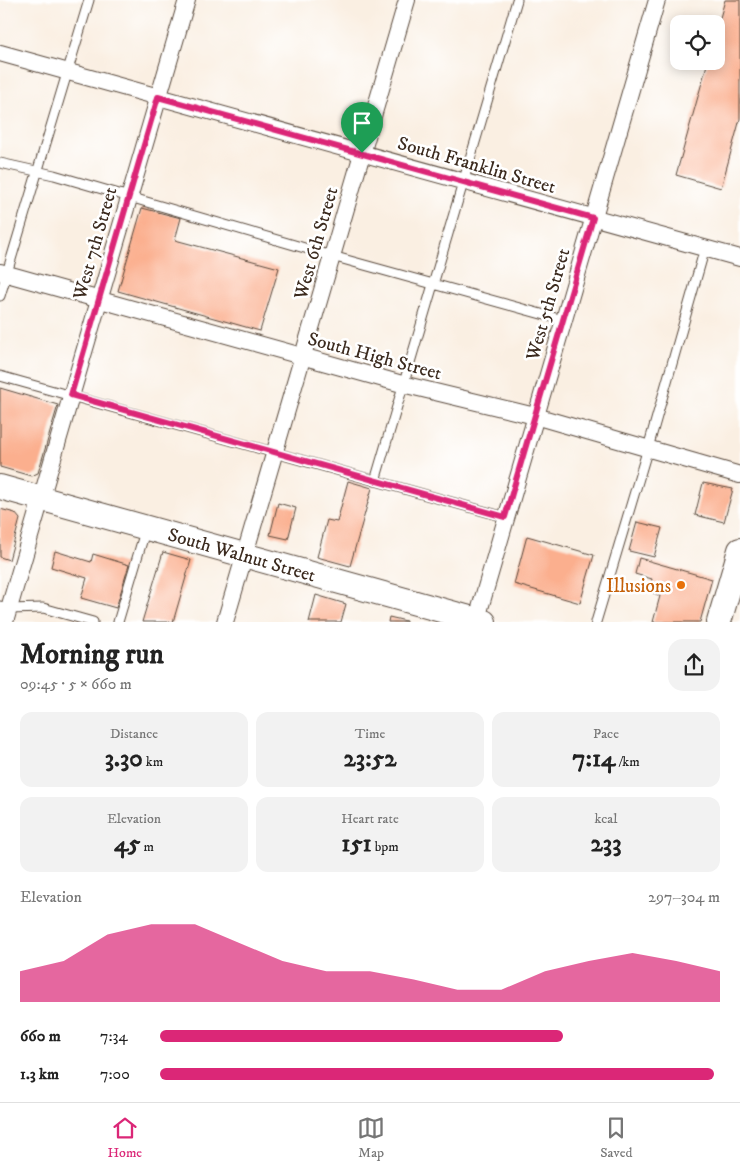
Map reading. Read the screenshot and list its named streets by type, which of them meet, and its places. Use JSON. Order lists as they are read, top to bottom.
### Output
{
  "streets": {
    "main road": ["South Walnut Street"],
    "street": [
      "South Franklin Street",
      "West 7th Street",
      "West 6th Street",
      "West 5th Street",
      "South High Street"
    ]
  },
  "crossings": [
    ["South Franklin Street", "West 7th Street"],
    ["South Franklin Street", "West 6th Street"],
    ["South Franklin Street", "West 5th Street"],
    ["West 7th Street", "South High Street"],
    ["West 7th Street", "South Walnut Street"],
    ["West 6th Street", "South High Street"],
    ["West 6th Street", "South Walnut Street"],
    ["West 5th Street", "South High Street"],
    ["West 5th Street", "South Walnut Street"]
  ],
  "places": ["Illusions"],
  "page": {
    "heading": ["Morning run", "09:45 · 5 × 660 m"],
    "stats": [
      ["Distance", "3.30 km"],
      ["Time", "23:52"],
      ["Pace", "7:14 /km"],
      ["Elevation", "45 m"],
      ["Heart rate", "151 bpm"],
      ["kcal", "233"]
    ],
    "chart": ["Elevation", "297–304 m"],
    "list": [
      {
        "name": "660 m",
        "note": "7:34"
      },
      {
        "name": "1.3 km",
        "note": "7:00"
      }
    ],
    "tabs": ["Home", "Map", "Saved"]
  }
}
